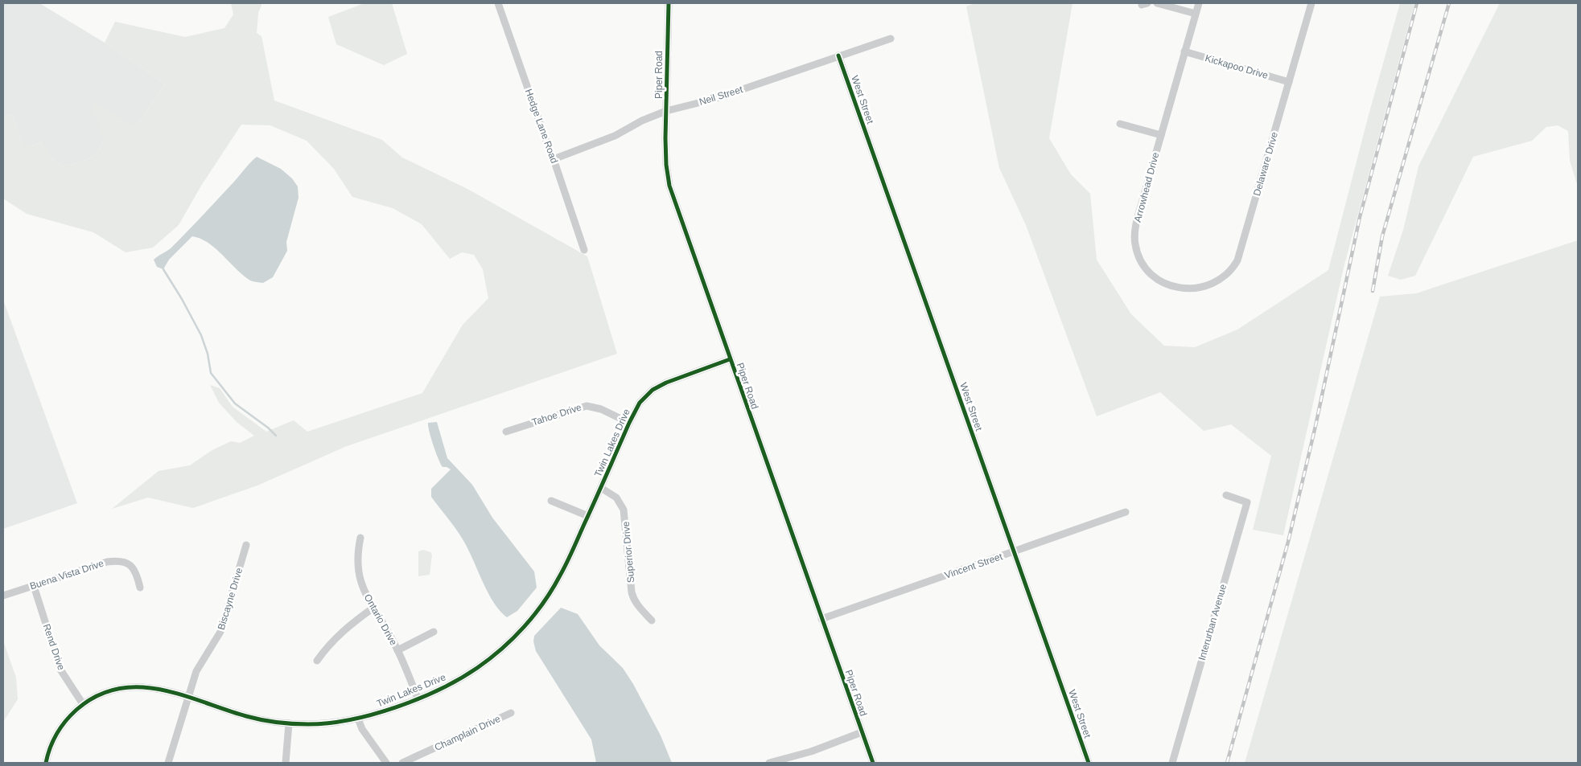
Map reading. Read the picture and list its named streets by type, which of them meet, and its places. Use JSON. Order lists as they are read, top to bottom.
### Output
{
  "streets": {
    "street": [
      "Kickapoo Drive",
      "Piper Road",
      "Neil Street",
      "West Street",
      "Hedge Lane Road",
      "Delaware Drive",
      "Arrowhead Drive",
      "Tahoe Drive",
      "Twin Lakes Drive",
      "Superior Drive",
      "Vincent Street",
      "Buena Vista Drive",
      "Biscayne Drive",
      "Ontario Drive",
      "Interurban Avenue",
      "Rend Drive",
      "Champlain Drive"
    ]
  },
  "crossings": [
    ["Kickapoo Drive", "Delaware Drive"],
    ["Kickapoo Drive", "Arrowhead Drive"],
    ["Piper Road", "Neil Street"],
    ["Piper Road", "Twin Lakes Drive"],
    ["Piper Road", "Vincent Street"],
    ["Neil Street", "West Street"],
    ["Neil Street", "Hedge Lane Road"],
    ["West Street", "Vincent Street"],
    ["Delaware Drive", "Arrowhead Drive"],
    ["Tahoe Drive", "Twin Lakes Drive"],
    ["Twin Lakes Drive", "Superior Drive"],
    ["Twin Lakes Drive", "Biscayne Drive"],
    ["Twin Lakes Drive", "Ontario Drive"],
    ["Twin Lakes Drive", "Rend Drive"],
    ["Buena Vista Drive", "Rend Drive"]
  ]
}
